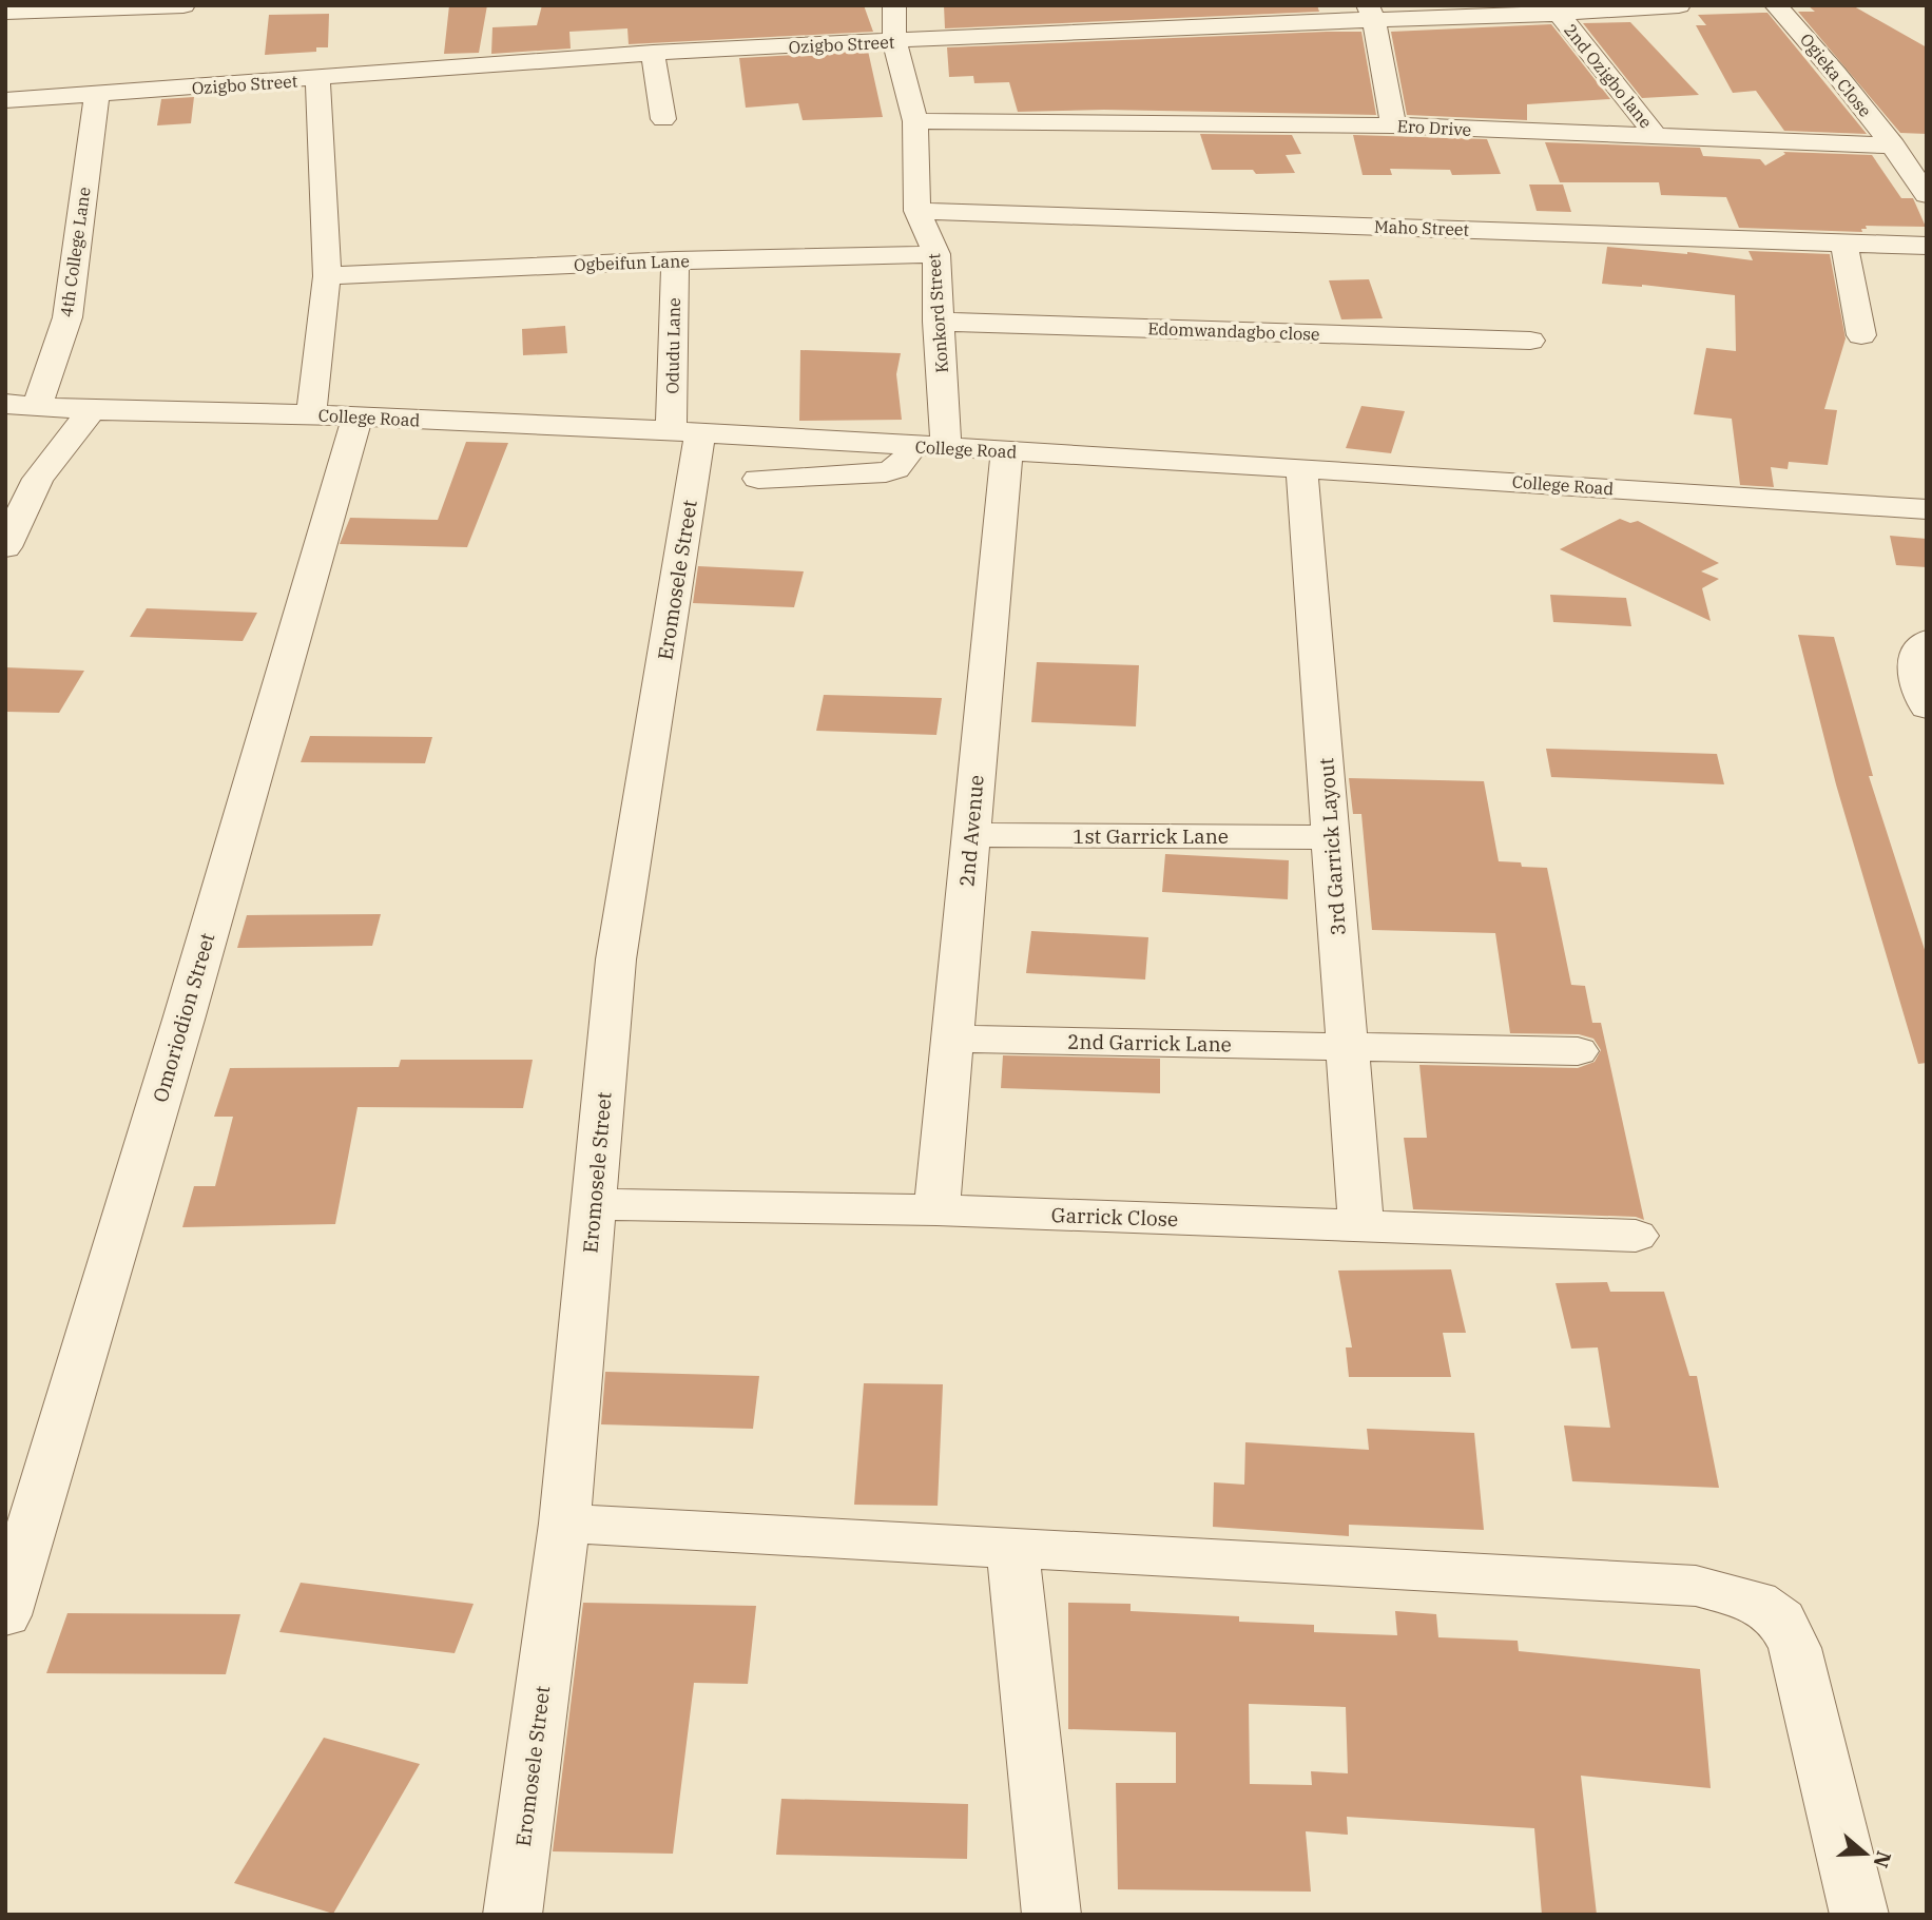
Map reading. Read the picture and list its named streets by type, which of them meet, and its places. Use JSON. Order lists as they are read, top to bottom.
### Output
{
  "streets": {
    "street": [
      "Ozigbo Street",
      "Ogieka Close",
      "2nd Ozigbo lane",
      "Ero Drive",
      "Maho Street",
      "4th College Lane",
      "Ogbeifun Lane",
      "Konkord Street",
      "Edomwandagbo close",
      "Odudu Lane",
      "College Road",
      "Eromosele Street",
      "2nd Avenue",
      "1st Garrick Lane",
      "3rd Garrick Layout",
      "Omoriodion Street",
      "2nd Garrick Lane",
      "Garrick Close"
    ]
  },
  "crossings": [
    ["Ozigbo Street", "2nd Ozigbo lane"],
    ["Ozigbo Street", "4th College Lane"],
    ["Ozigbo Street", "Konkord Street"],
    ["Ogieka Close", "Ero Drive"],
    ["2nd Ozigbo lane", "Ero Drive"],
    ["Ero Drive", "Konkord Street"],
    ["Maho Street", "Konkord Street"],
    ["4th College Lane", "College Road"],
    ["Ogbeifun Lane", "Konkord Street"],
    ["Ogbeifun Lane", "Odudu Lane"],
    ["Konkord Street", "Edomwandagbo close"],
    ["Konkord Street", "College Road"],
    ["Odudu Lane", "College Road"],
    ["Odudu Lane", "Eromosele Street"],
    ["College Road", "Eromosele Street"],
    ["College Road", "2nd Avenue"],
    ["College Road", "3rd Garrick Layout"],
    ["College Road", "Omoriodion Street"],
    ["Eromosele Street", "Garrick Close"],
    ["2nd Avenue", "1st Garrick Lane"],
    ["2nd Avenue", "2nd Garrick Lane"],
    ["2nd Avenue", "Garrick Close"],
    ["1st Garrick Lane", "3rd Garrick Layout"],
    ["3rd Garrick Layout", "2nd Garrick Lane"],
    ["3rd Garrick Layout", "Garrick Close"]
  ],
  "north": "right"
}
